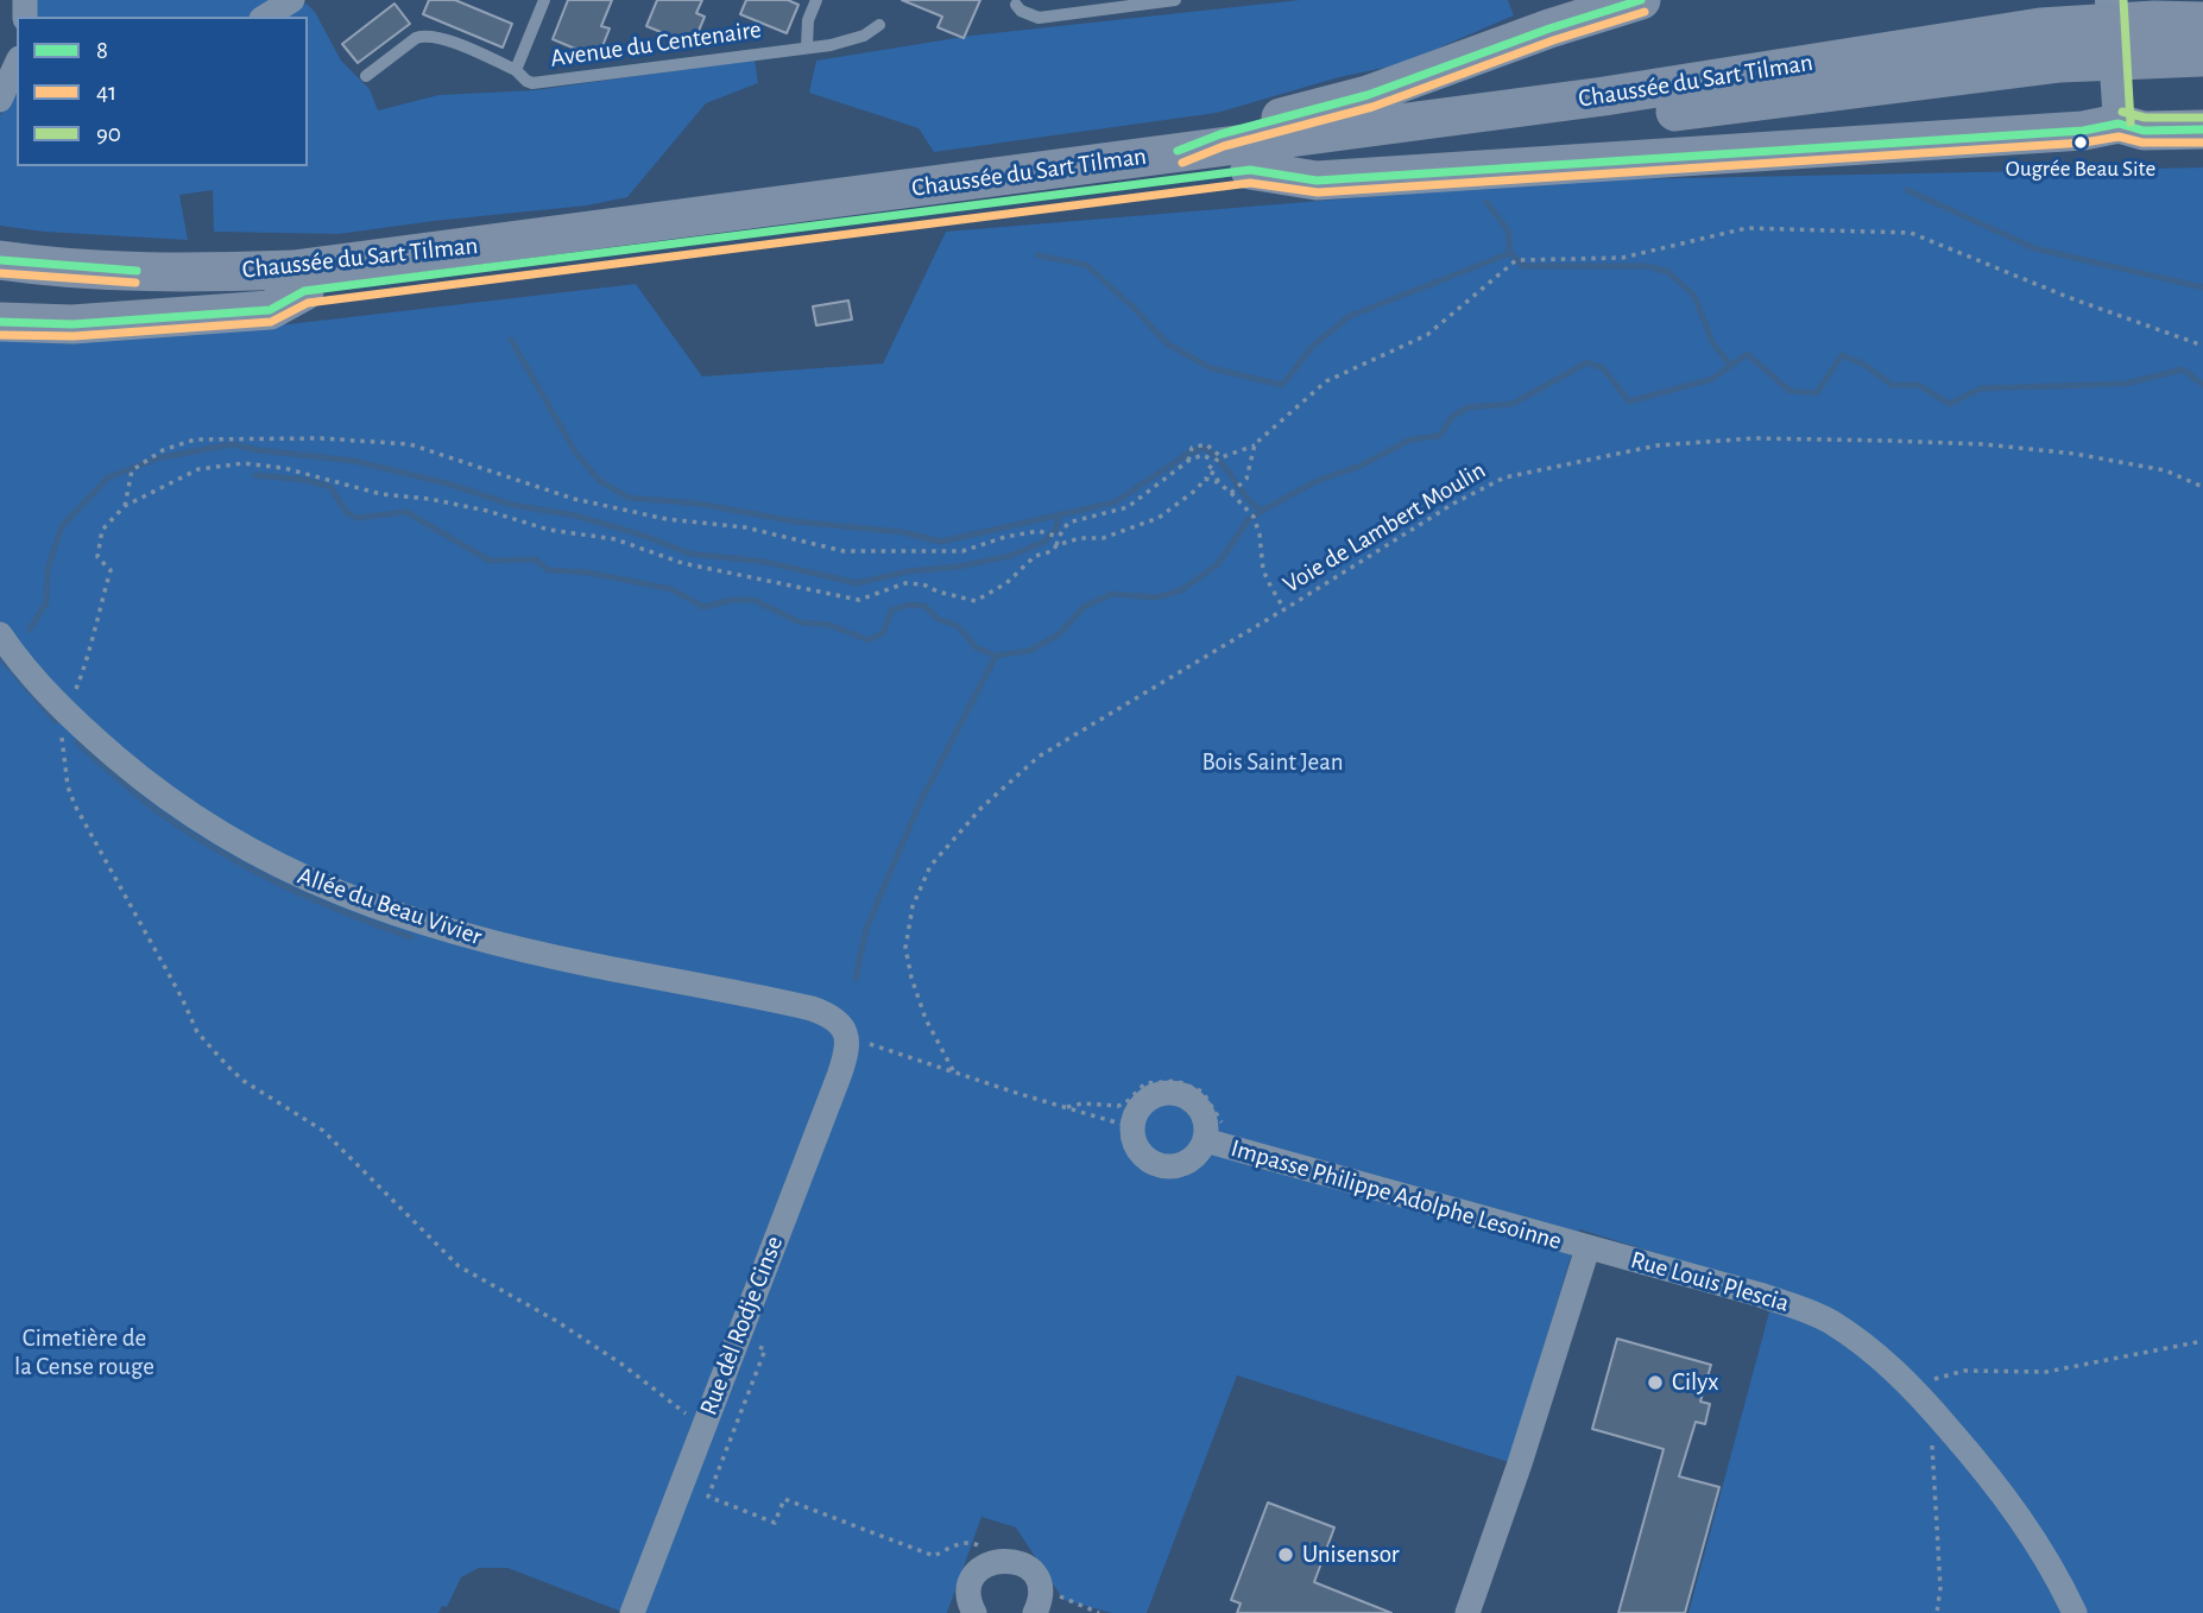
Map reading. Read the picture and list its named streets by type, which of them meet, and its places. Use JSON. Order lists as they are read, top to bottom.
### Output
{
  "streets": {
    "highway": ["Chaussée du Sart Tilman"],
    "street": [
      "Allée du Beau Vivier",
      "Impasse Philippe Adolphe Lesoinne",
      "Rue Louis Plescia",
      "Rue dèl Rodje Cinse"
    ],
    "lane": ["Avenue du Centenaire"],
    "path": ["Voie de Lambert Moulin"]
  },
  "crossings": [
    ["Allée du Beau Vivier", "Rue dèl Rodje Cinse"],
    ["Impasse Philippe Adolphe Lesoinne", "Rue Louis Plescia"]
  ],
  "parks": ["Bois Saint Jean", "Cimetière de la Cense rouge"],
  "places": ["Ougrée Beau Site", "Cilyx", "Unisensor"],
  "lines": ["transit line 8", "transit line 90", "transit line 41"],
  "legend": ["8", "41", "90"]
}
